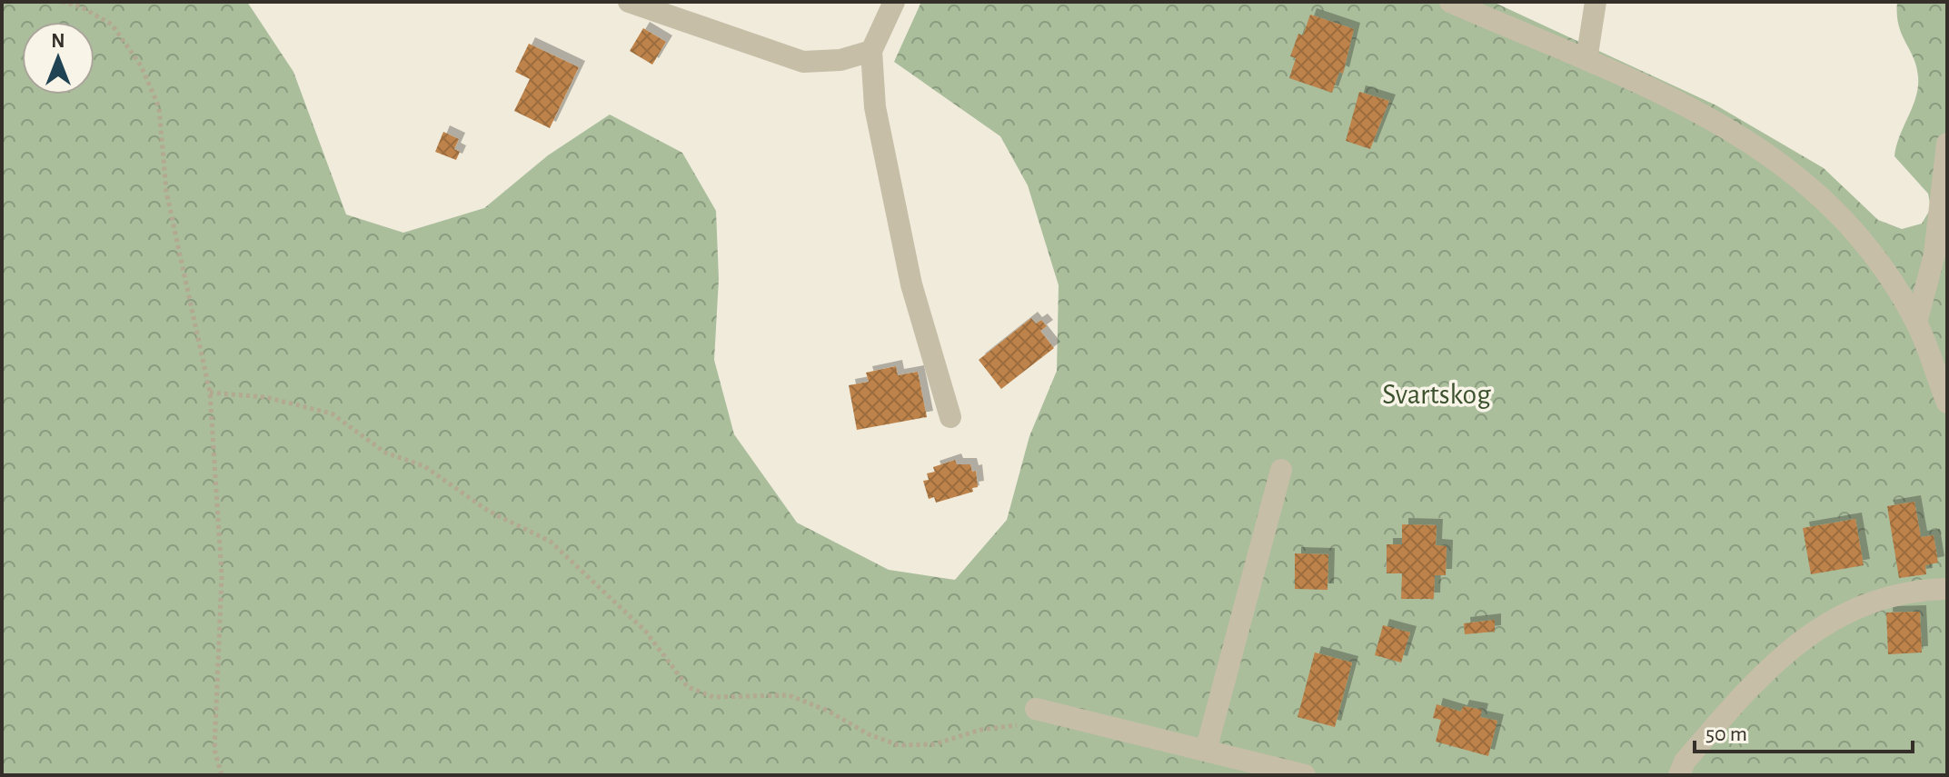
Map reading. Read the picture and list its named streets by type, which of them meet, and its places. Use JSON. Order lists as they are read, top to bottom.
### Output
{
  "parks": ["Svartskog"],
  "scale_bar": "50 m",
  "north": "top"
}
